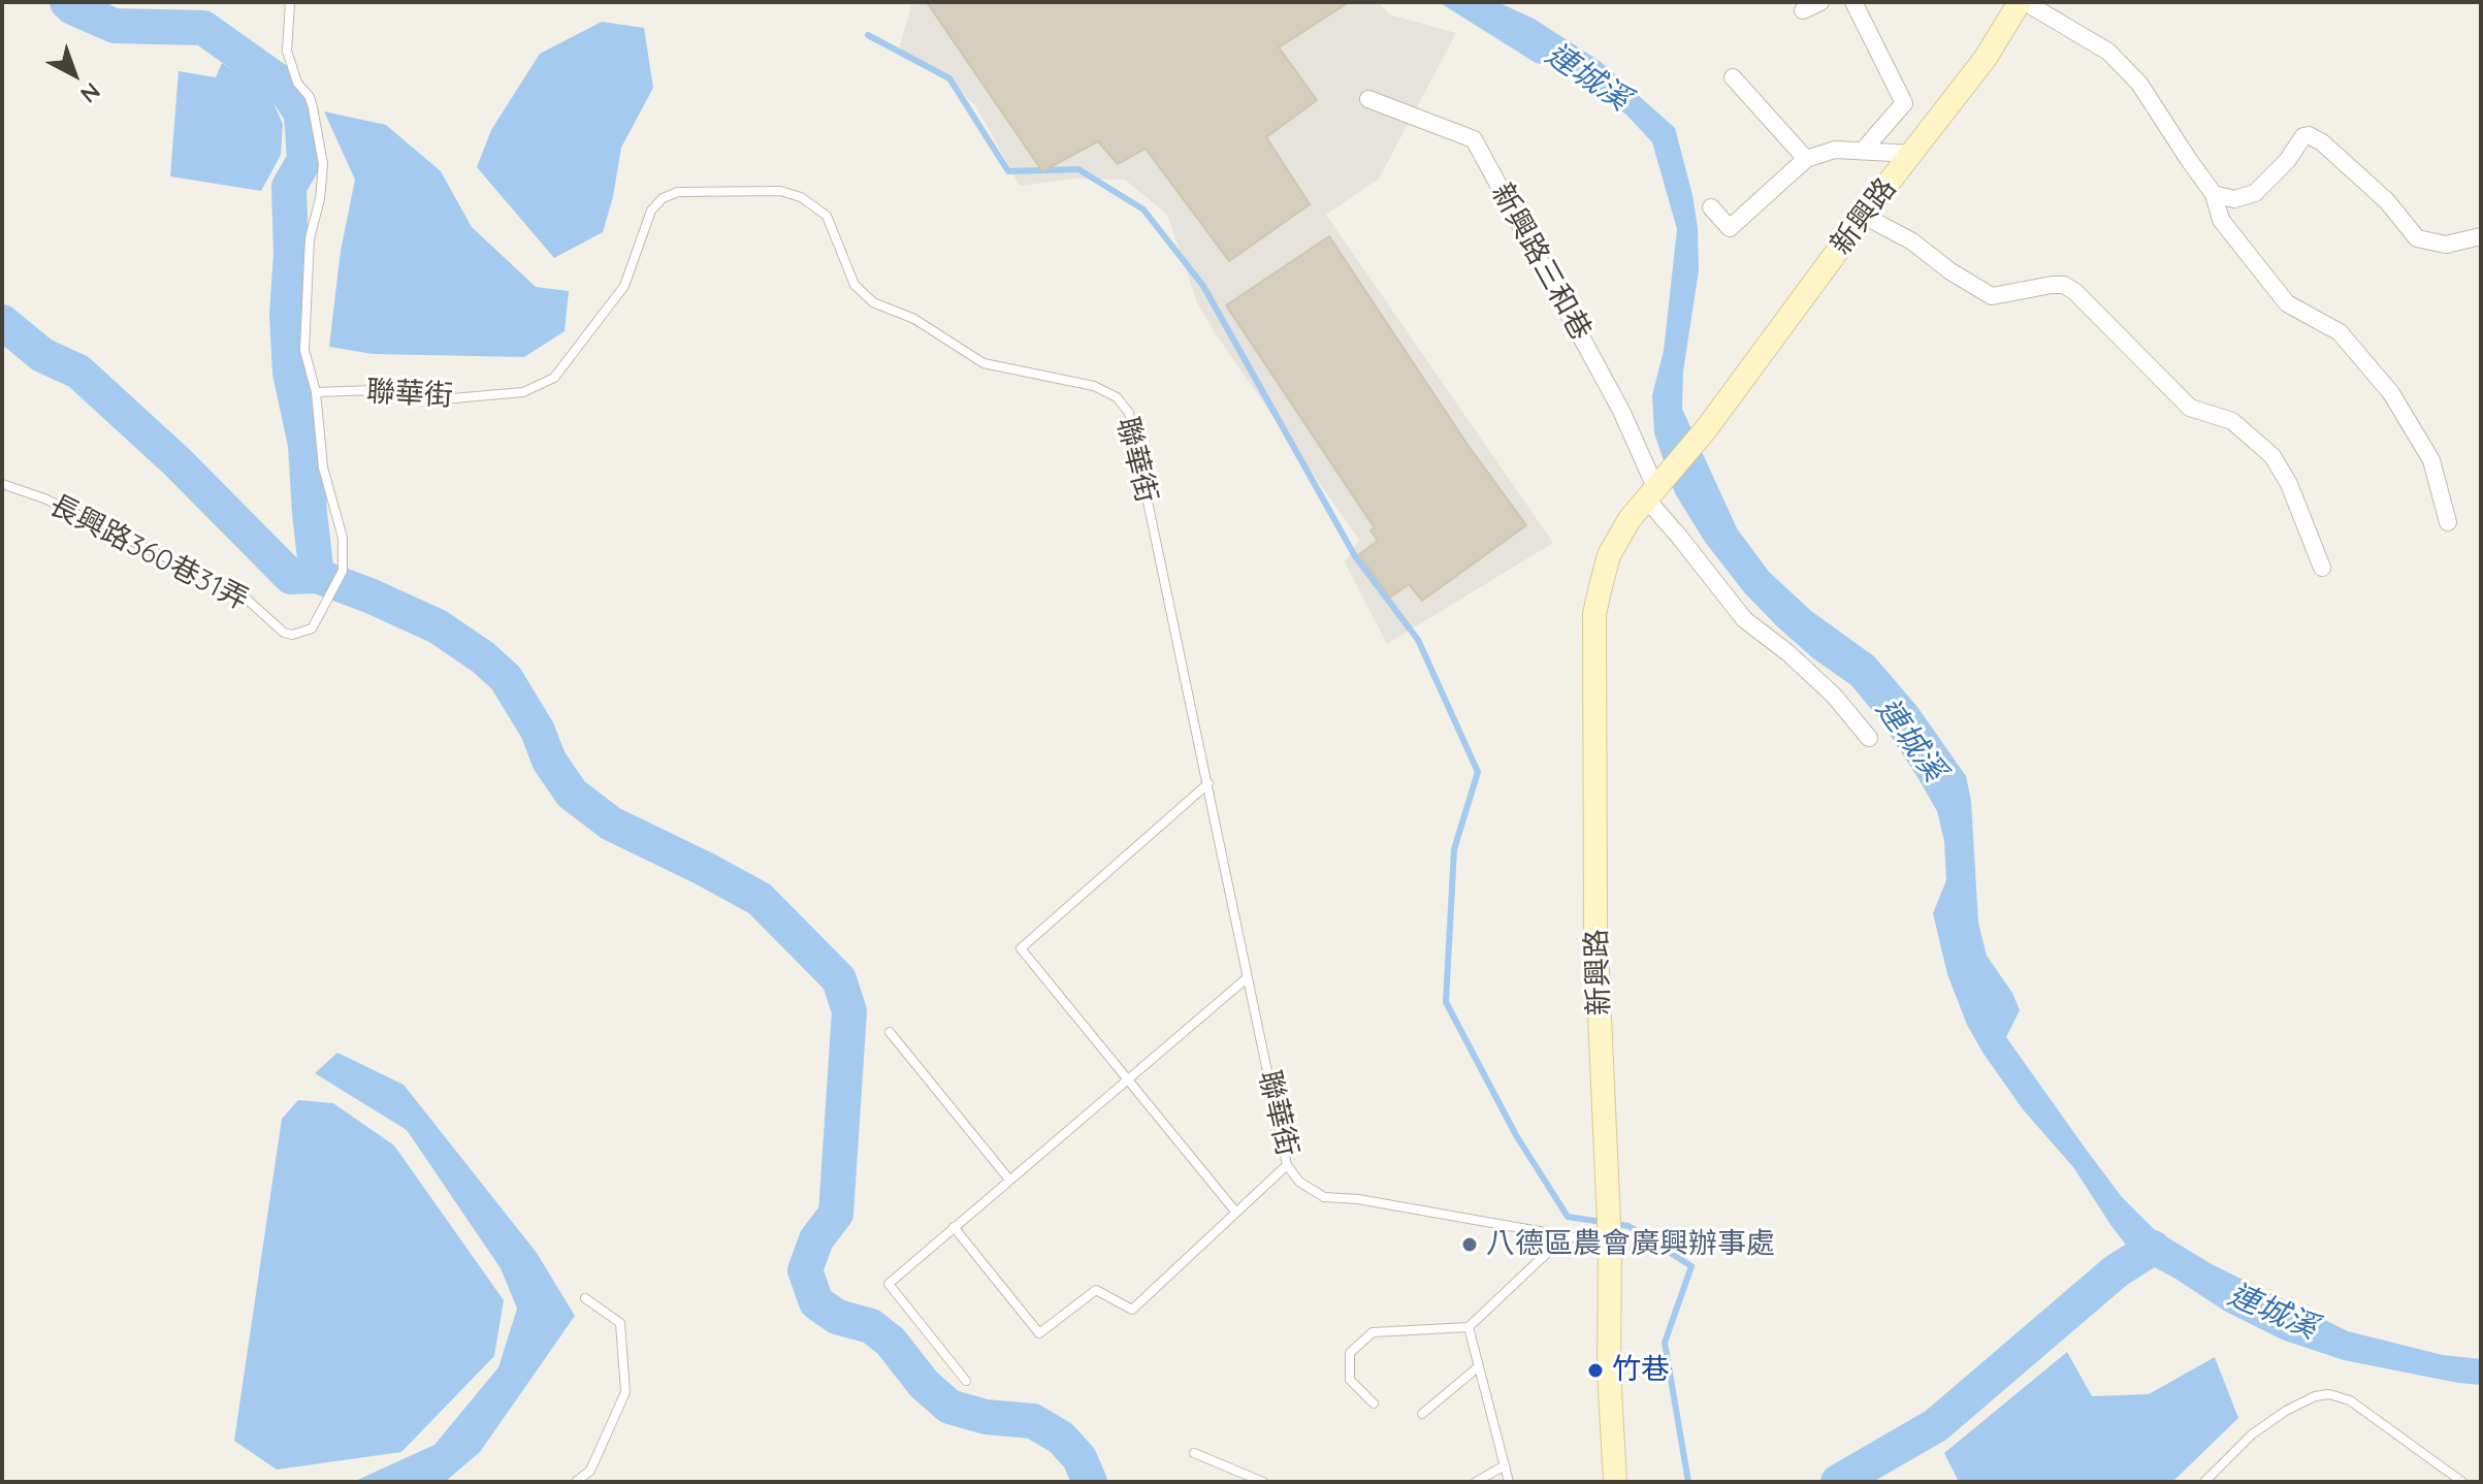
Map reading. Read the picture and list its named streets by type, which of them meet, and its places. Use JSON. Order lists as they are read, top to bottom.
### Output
{
  "streets": {
    "street": ["新興路", "新興路三和巷"],
    "lane": ["聯華街", "長興路360巷31弄"]
  },
  "crossings": [
    ["新興路", "新興路三和巷"],
    ["新興路", "聯華街"],
    ["聯華街", "長興路360巷31弄"]
  ],
  "water": ["連城溪"],
  "places": ["八德區農會廣興辦事處", "竹巷"],
  "north": "bottom right"
}
